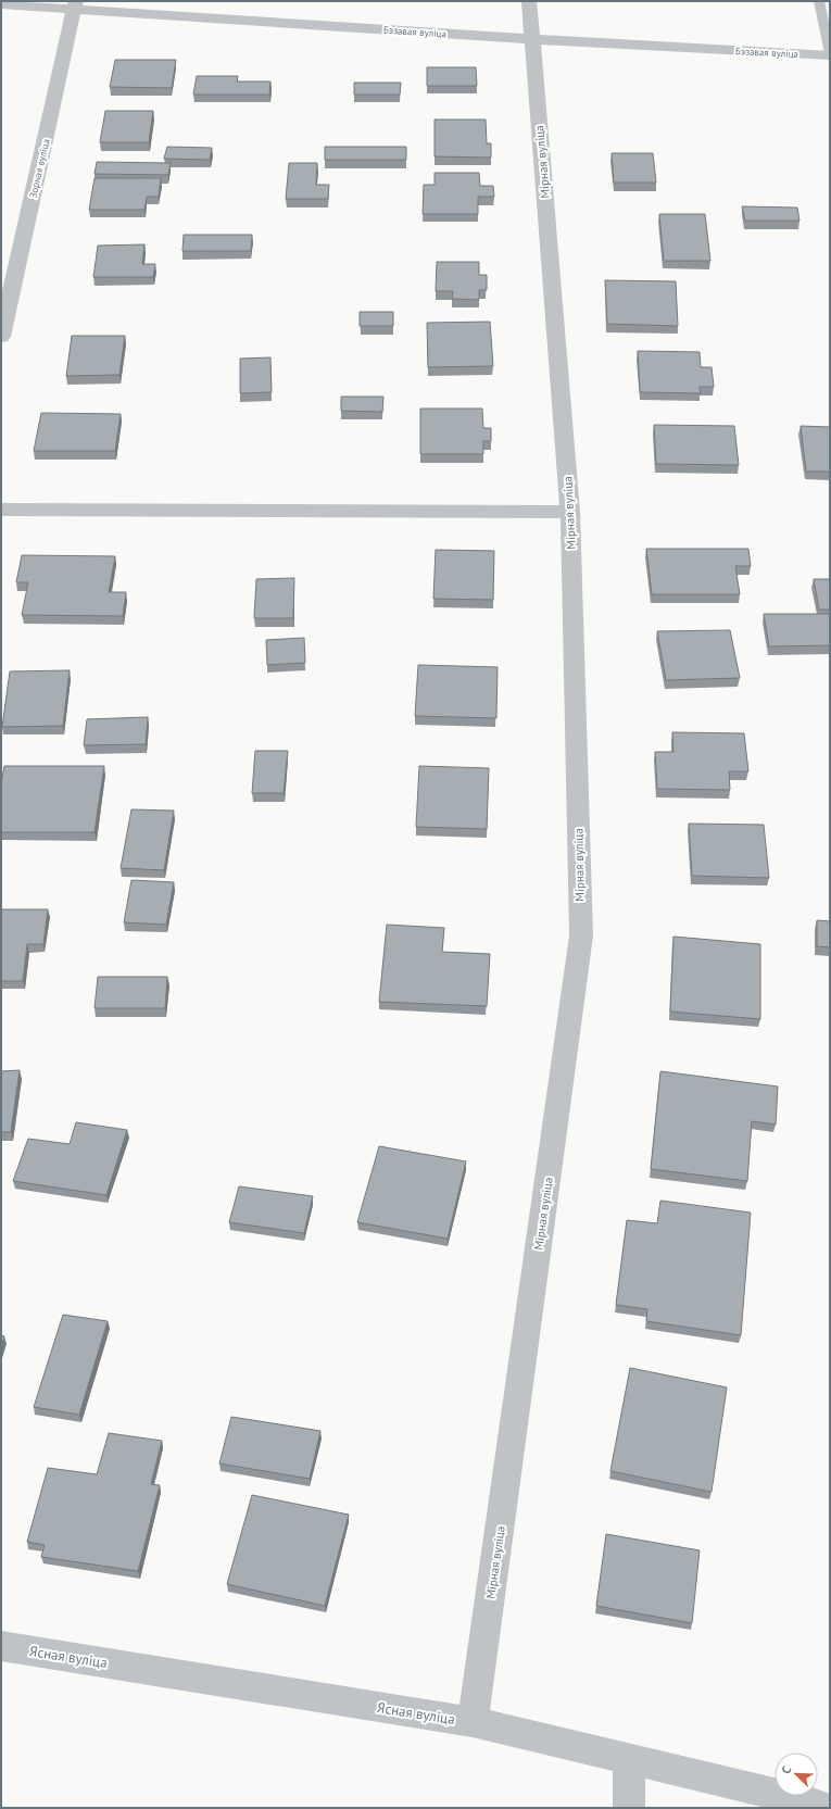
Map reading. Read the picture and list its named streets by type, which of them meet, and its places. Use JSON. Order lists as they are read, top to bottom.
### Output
{
  "streets": {
    "street": [
      "Бэзавая вуліца",
      "Мірная вуліца",
      "Зорная вуліца",
      "Ясная вуліца"
    ]
  },
  "crossings": [
    ["Бэзавая вуліца", "Мірная вуліца"],
    ["Бэзавая вуліца", "Зорная вуліца"],
    ["Мірная вуліца", "Ясная вуліца"]
  ],
  "north": "top left"
}
